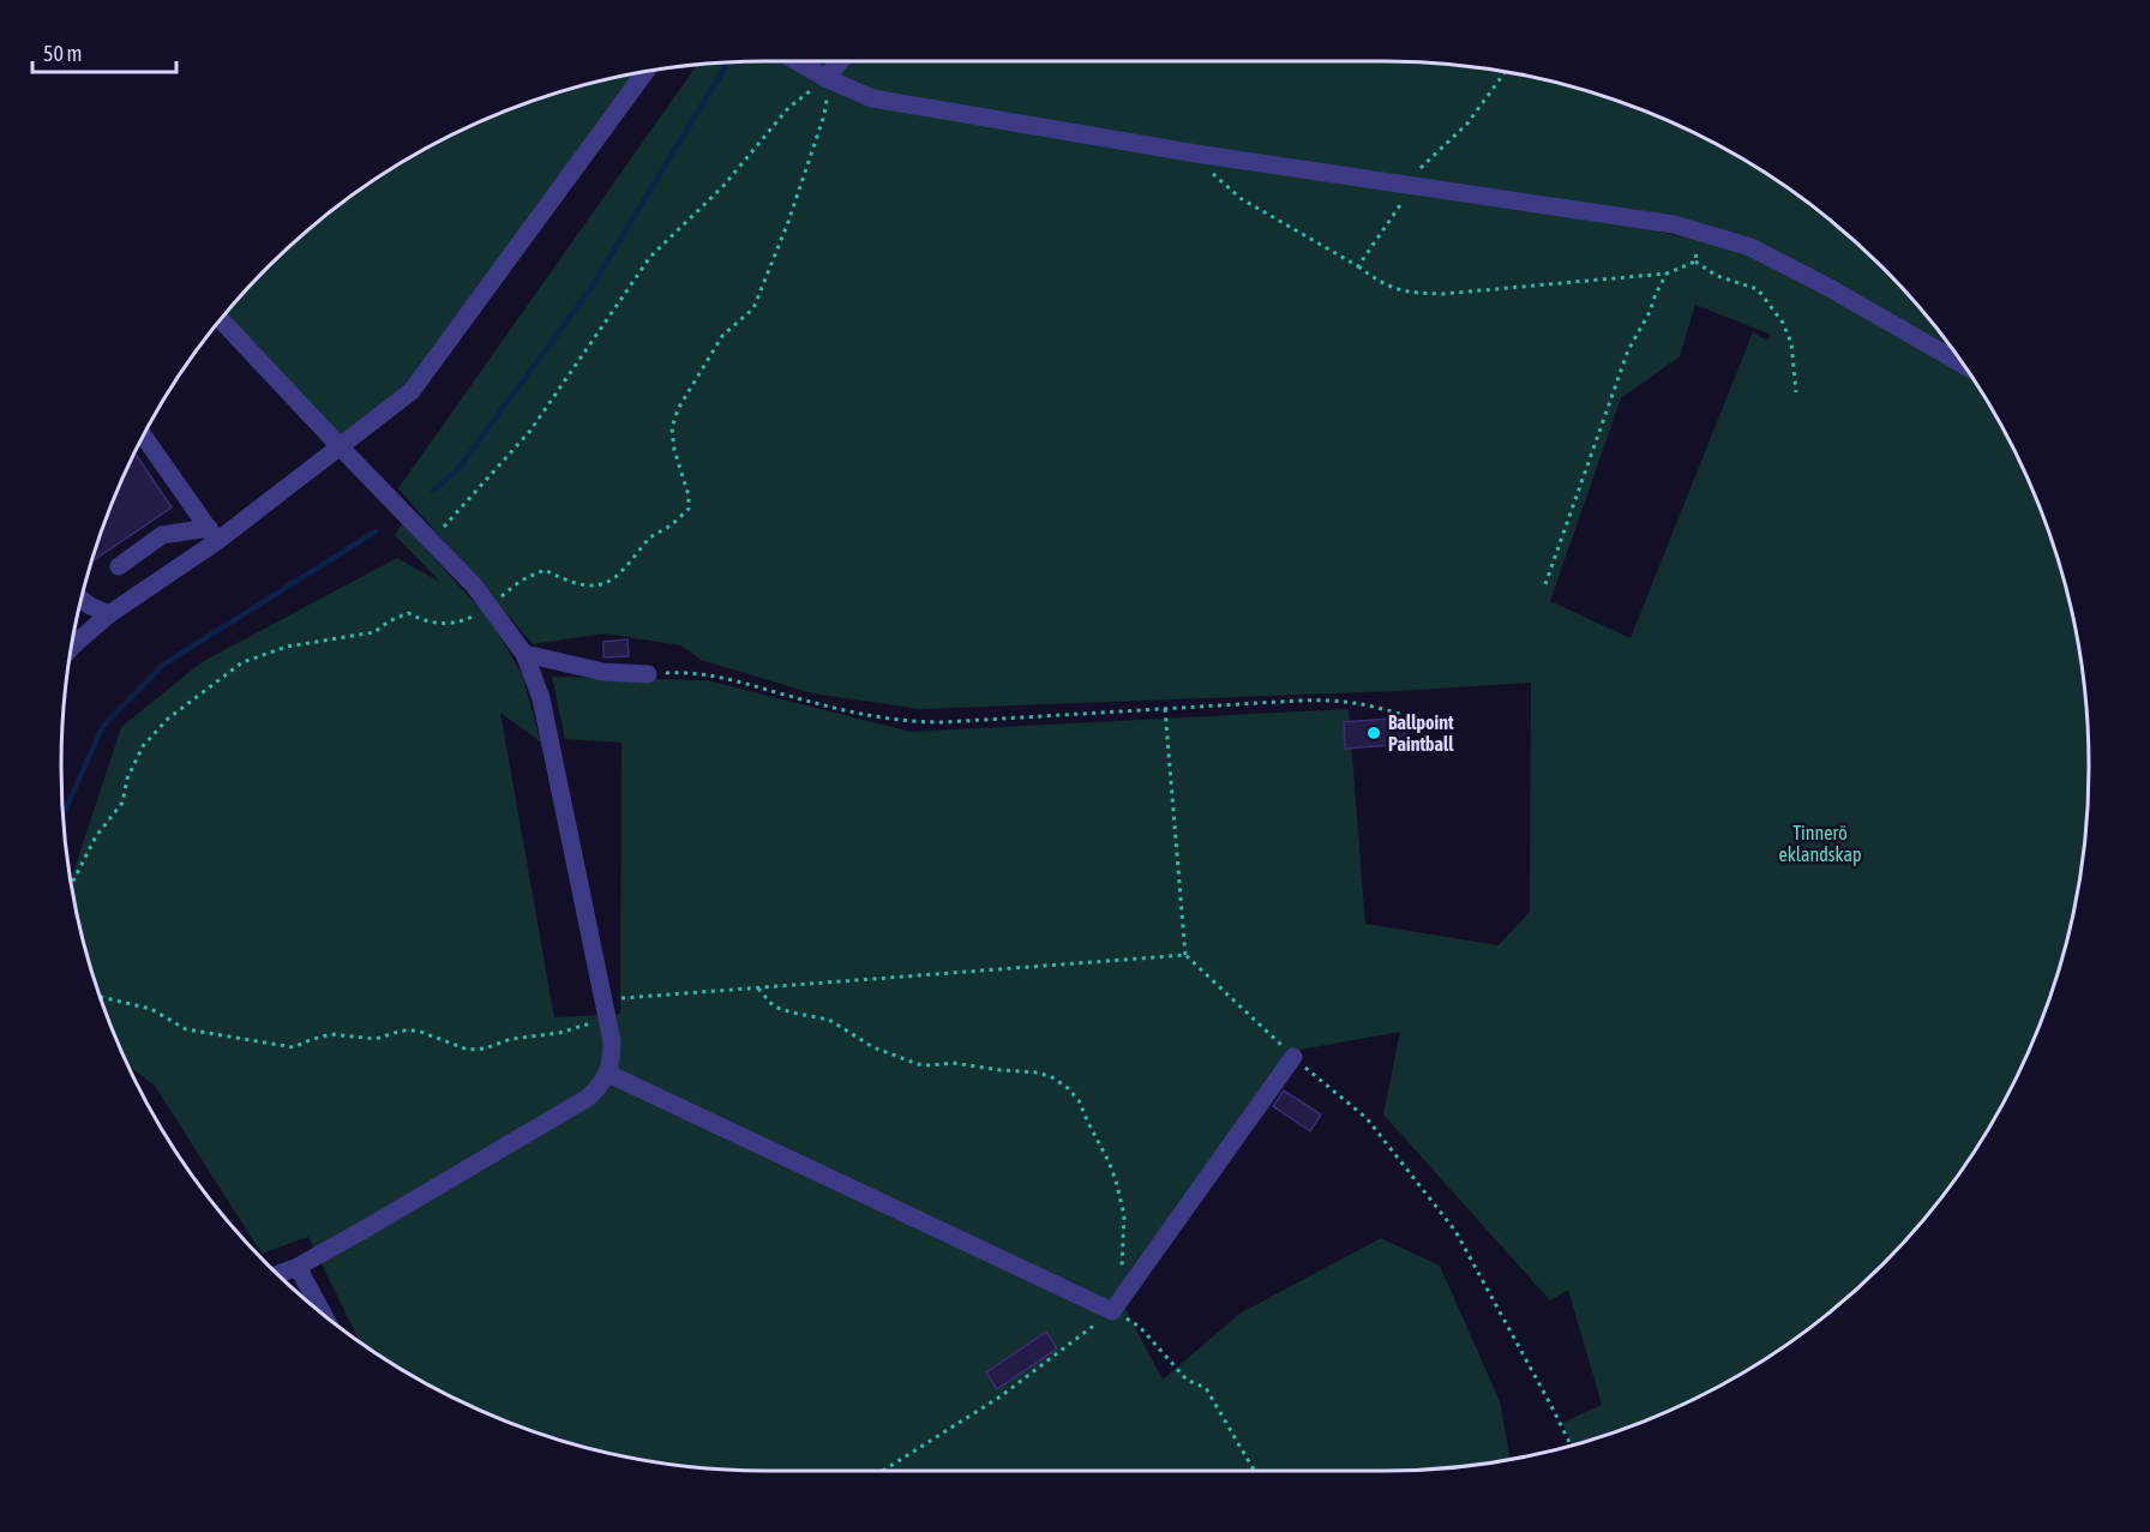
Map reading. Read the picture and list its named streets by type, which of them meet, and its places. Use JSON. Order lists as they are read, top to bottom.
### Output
{
  "parks": ["Tinnerö eklandskap"],
  "places": ["Ballpoint Paintball"],
  "scale_bar": "50 m"
}
